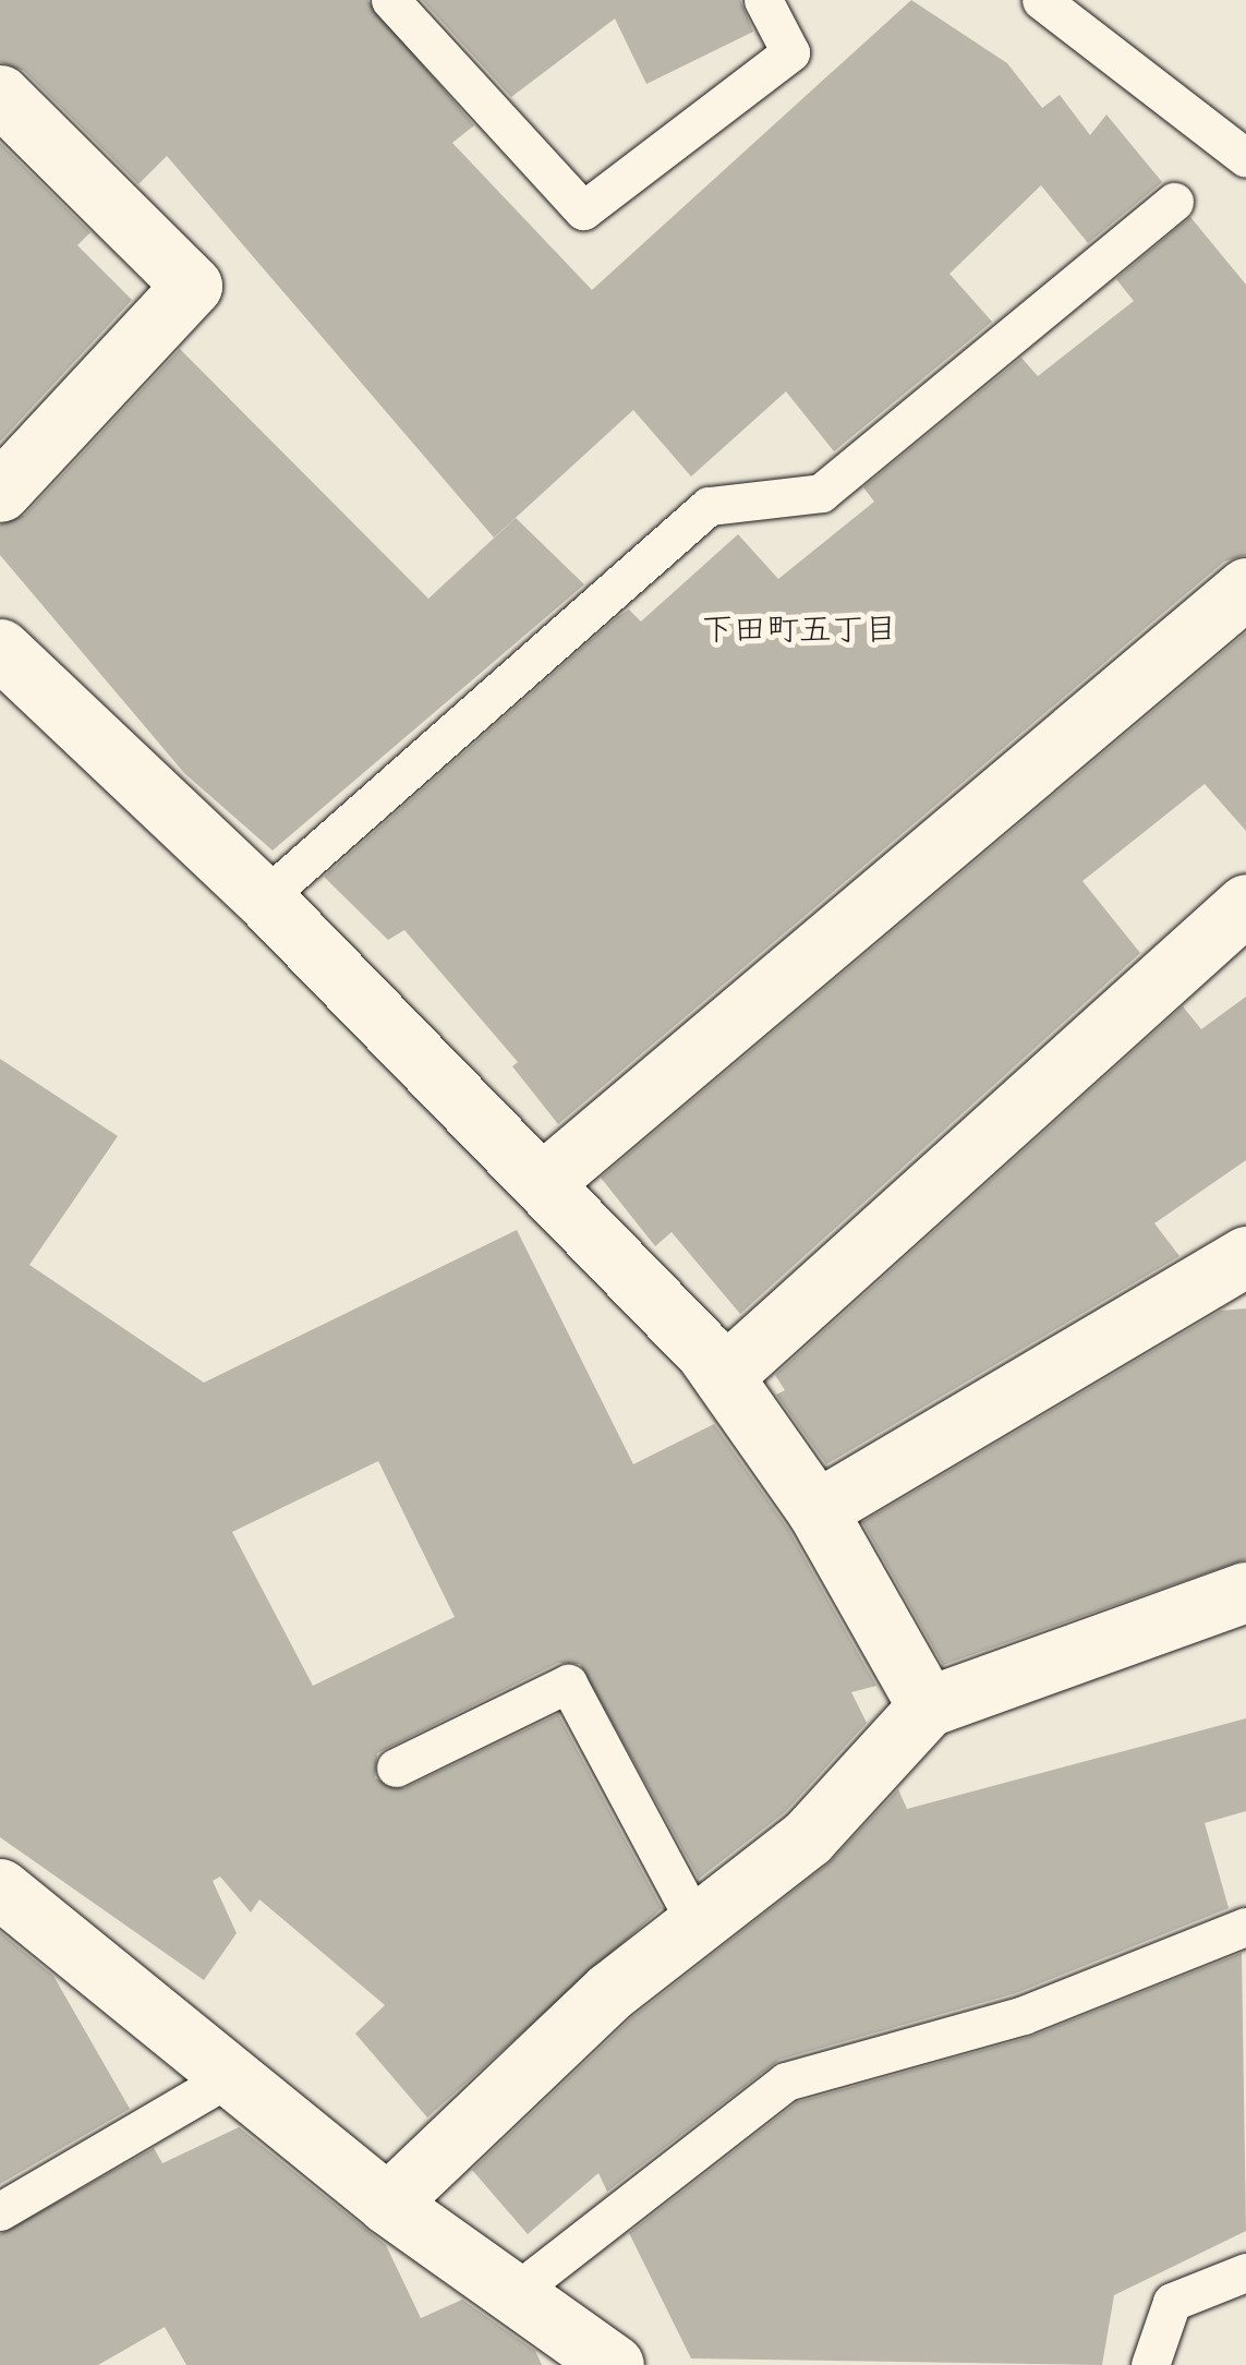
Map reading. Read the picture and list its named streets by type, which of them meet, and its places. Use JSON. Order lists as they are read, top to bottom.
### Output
{
  "districts": ["下田町五丁目"]
}
